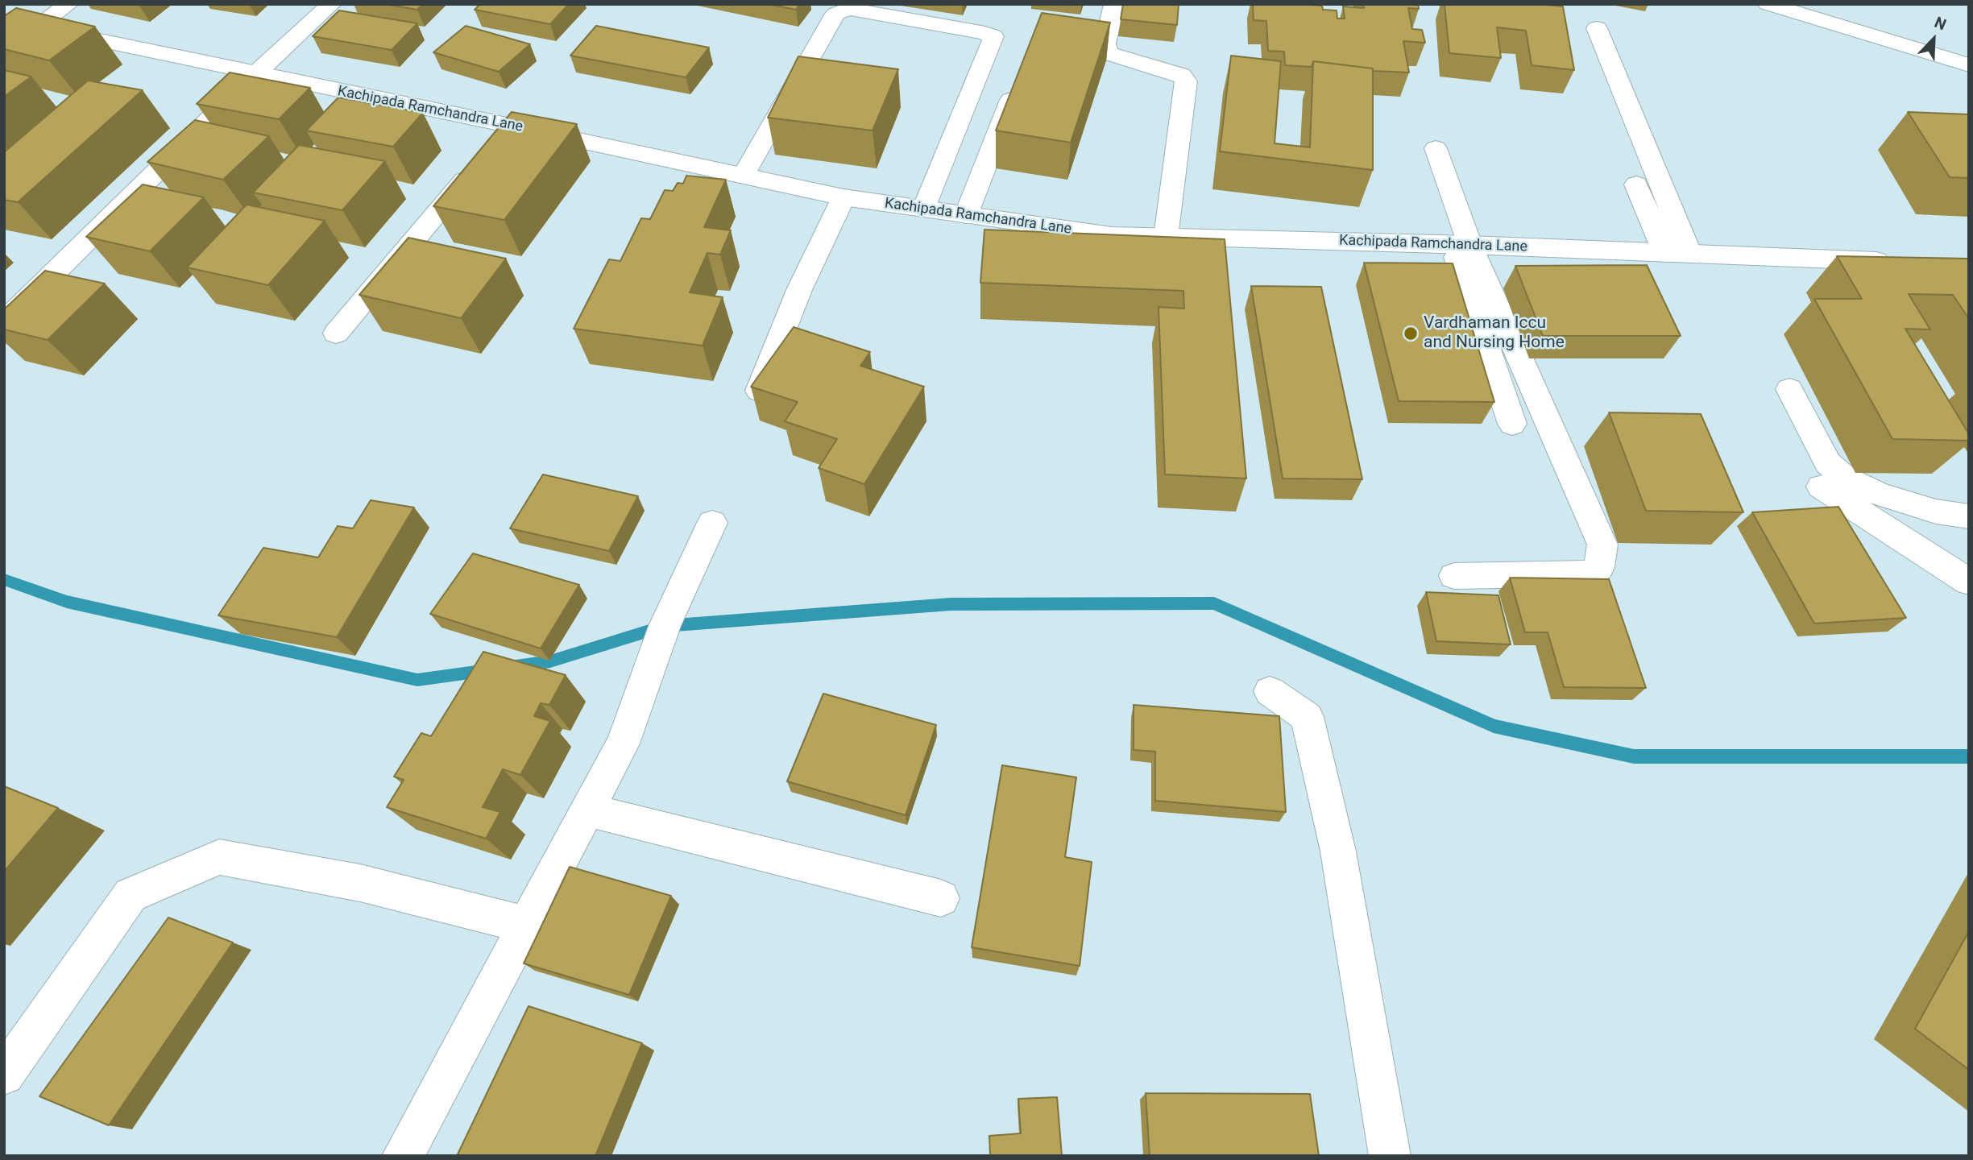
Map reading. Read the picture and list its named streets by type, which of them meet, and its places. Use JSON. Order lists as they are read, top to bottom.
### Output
{
  "streets": {
    "street": ["Kachipada Ramchandra Lane"]
  },
  "places": ["Vardhaman Iccu and Nursing Home"],
  "north": "top right"
}
